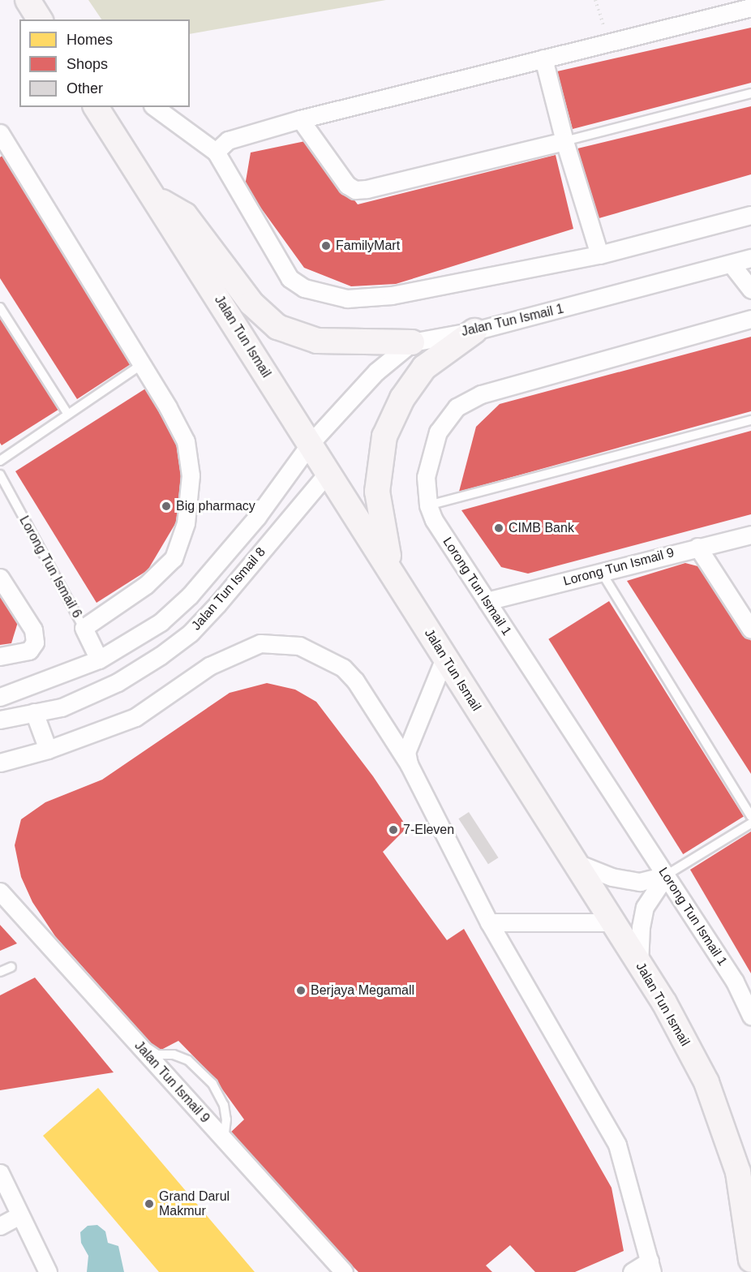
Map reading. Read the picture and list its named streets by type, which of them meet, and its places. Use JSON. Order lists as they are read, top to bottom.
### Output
{
  "streets": {
    "main road": ["Jalan Tun Ismail"],
    "street": [
      "Jalan Tun Ismail 1",
      "Lorong Tun Ismail 6",
      "Lorong Tun Ismail 9",
      "Lorong Tun Ismail 1",
      "Jalan Tun Ismail 8",
      "Jalan Tun Ismail 9"
    ]
  },
  "crossings": [
    ["Jalan Tun Ismail 1", "Jalan Tun Ismail"],
    ["Jalan Tun Ismail 1", "Jalan Tun Ismail 8"],
    ["Jalan Tun Ismail", "Jalan Tun Ismail 8"],
    ["Lorong Tun Ismail 6", "Jalan Tun Ismail 8"],
    ["Lorong Tun Ismail 9", "Lorong Tun Ismail 1"]
  ],
  "places": [
    "FamilyMart",
    "Big pharmacy",
    "CIMB Bank",
    "7-Eleven",
    "Berjaya Megamall",
    "Grand Darul Makmur"
  ],
  "legend": ["Homes", "Shops", "Other"]
}
